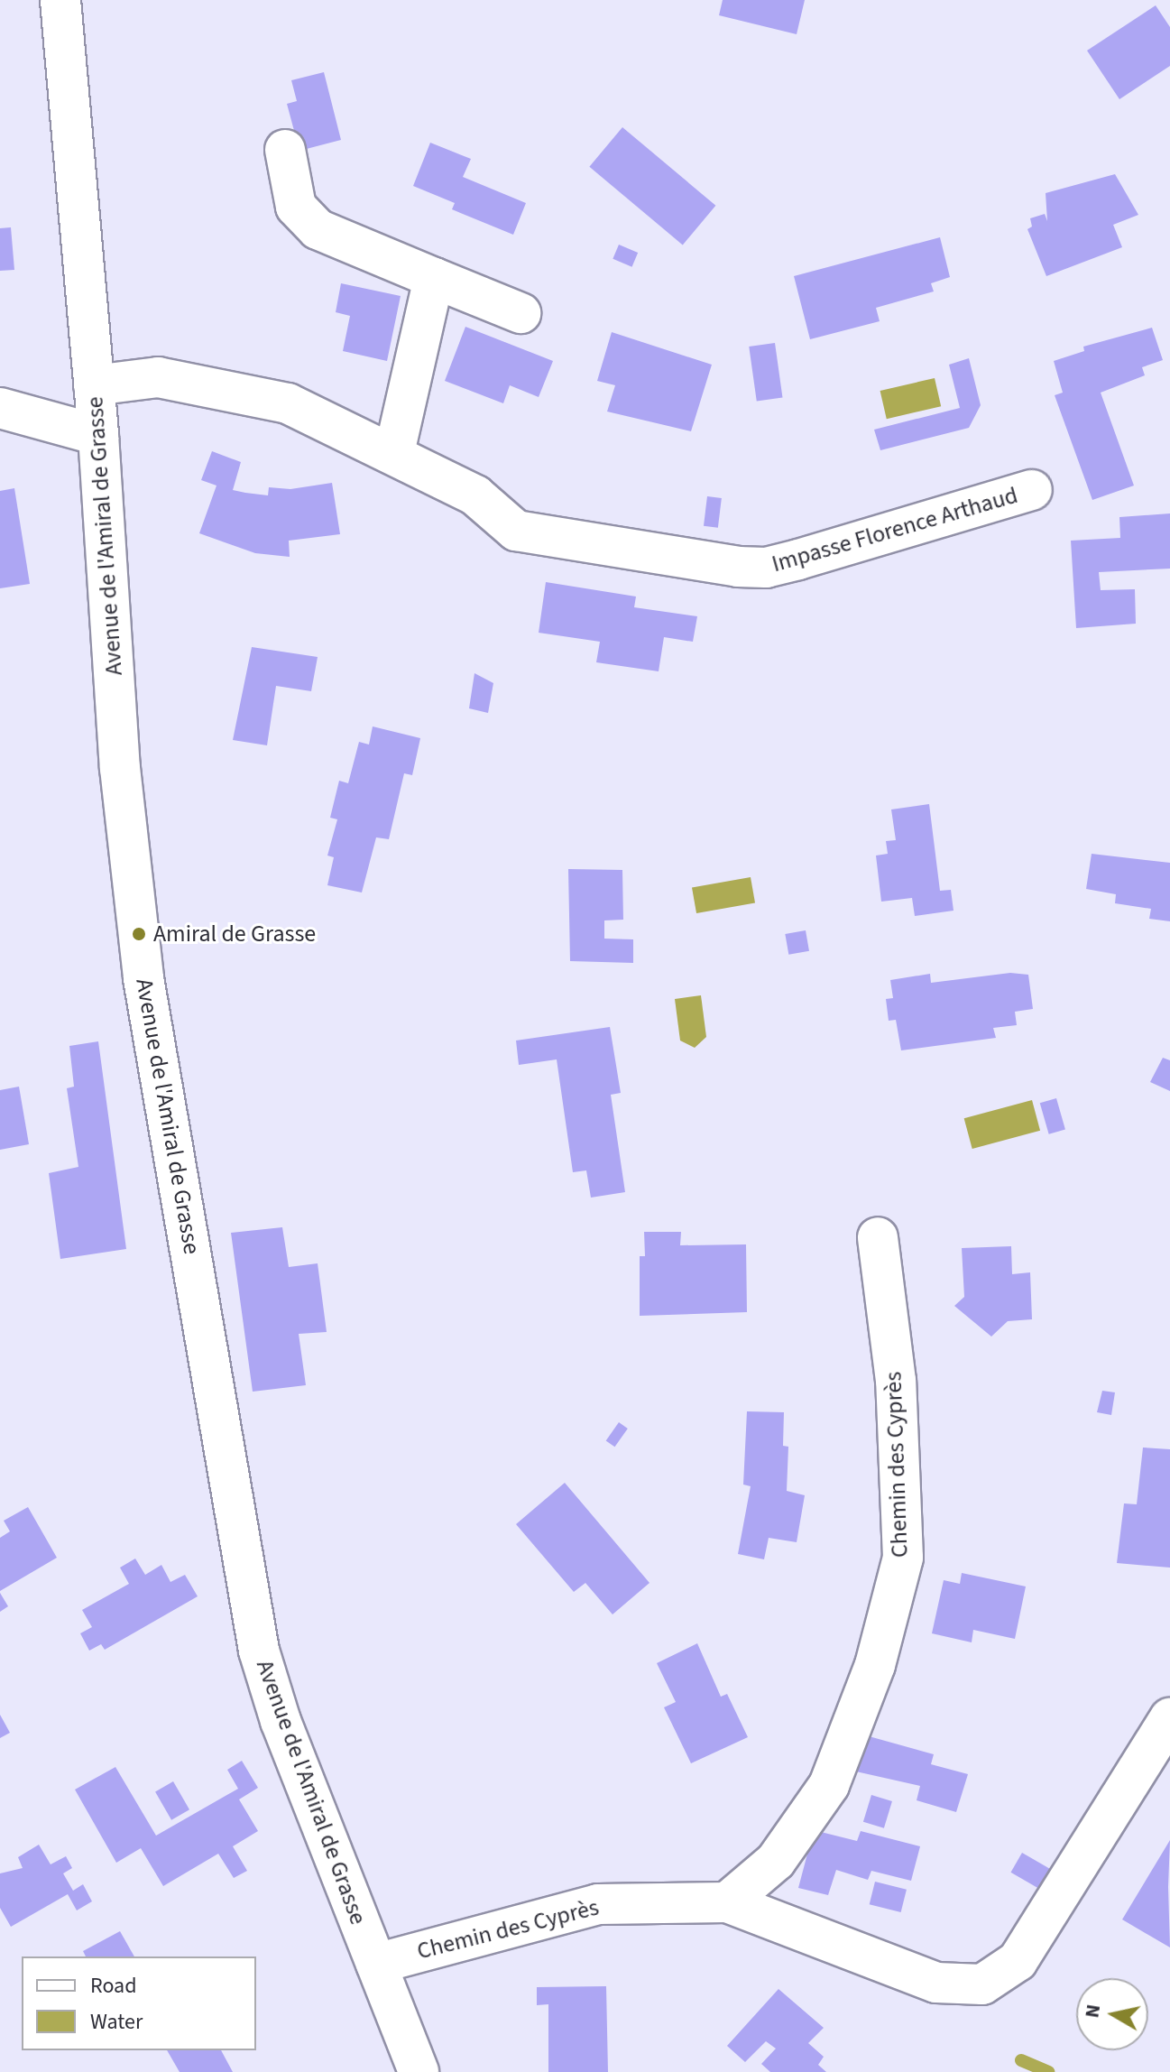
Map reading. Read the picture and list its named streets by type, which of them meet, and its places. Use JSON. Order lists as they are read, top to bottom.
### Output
{
  "streets": {
    "street": ["Impasse Florence Arthaud", "Avenue de l'Amiral de Grasse", "Chemin des Cyprès"]
  },
  "crossings": [
    ["Impasse Florence Arthaud", "Avenue de l'Amiral de Grasse"],
    ["Avenue de l'Amiral de Grasse", "Chemin des Cyprès"]
  ],
  "places": ["Amiral de Grasse"],
  "legend": ["Road", "Water"],
  "north": "left"
}
